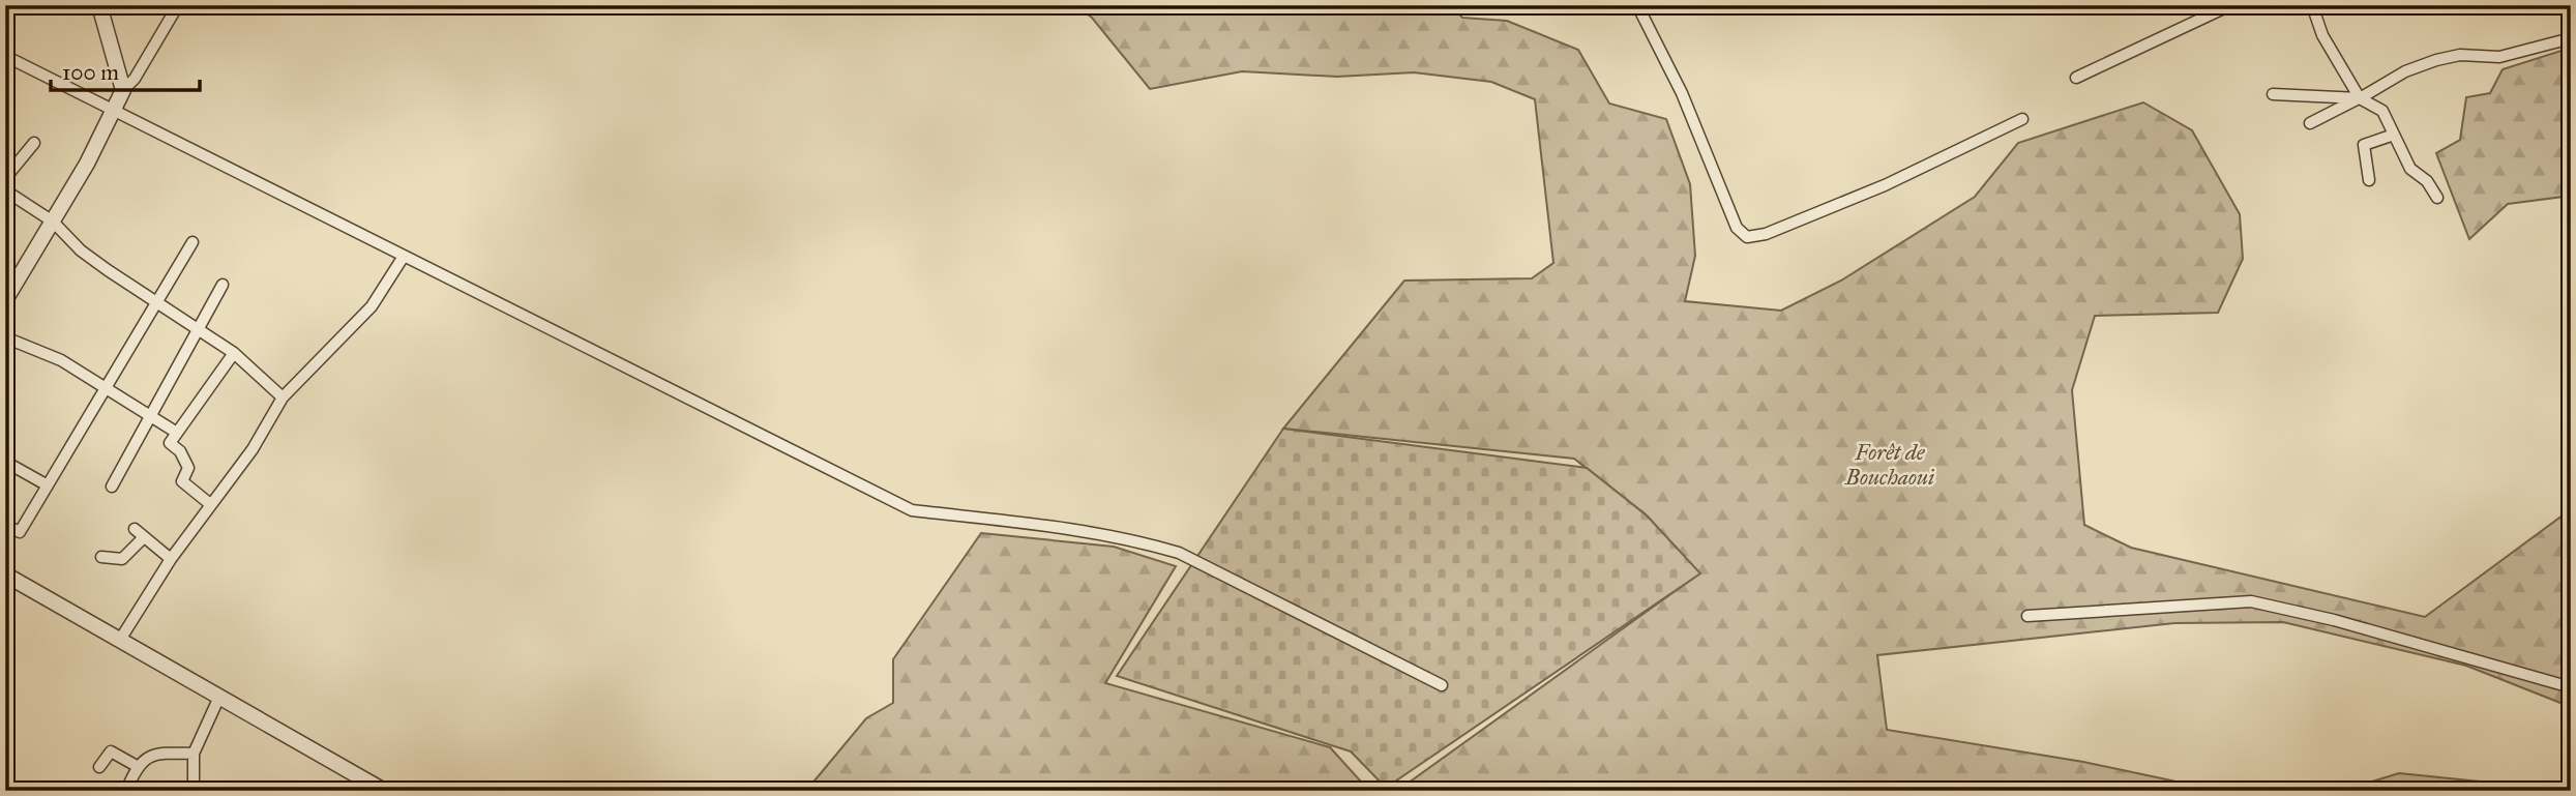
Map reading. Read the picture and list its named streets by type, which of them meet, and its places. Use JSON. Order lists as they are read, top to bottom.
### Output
{
  "parks": ["Forêt de Bouchaoui"],
  "scale_bar": "100 m"
}
